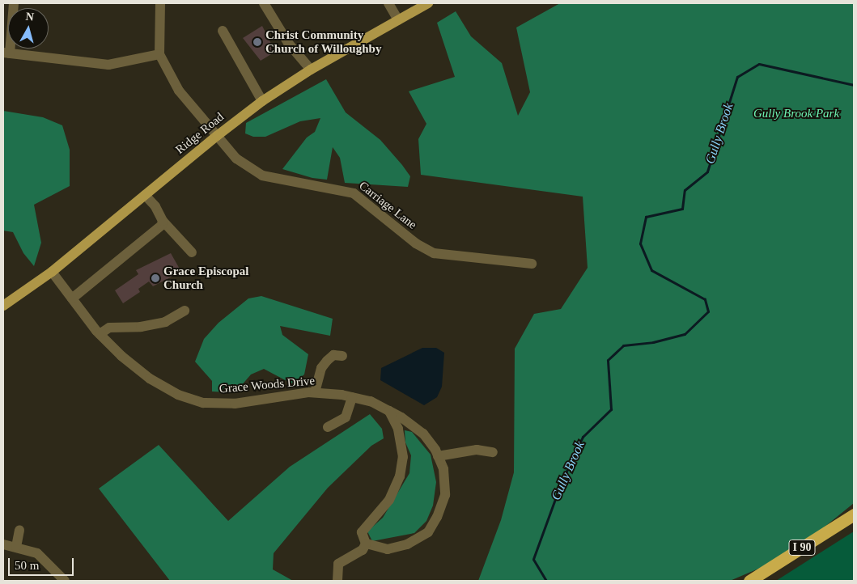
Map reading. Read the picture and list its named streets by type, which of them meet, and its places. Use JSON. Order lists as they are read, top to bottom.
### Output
{
  "streets": {
    "highway": ["I 90"],
    "main road": ["Ridge Road"],
    "street": ["Carriage Lane", "Grace Woods Drive"]
  },
  "crossings": [
    ["Ridge Road", "Carriage Lane"],
    ["Ridge Road", "Grace Woods Drive"]
  ],
  "water": ["Gully Brook"],
  "parks": ["Gully Brook Park"],
  "places": ["Christ Community Church of Willoughby", "Grace Episcopal Church"],
  "scale_bar": "50 m",
  "north": "top"
}
